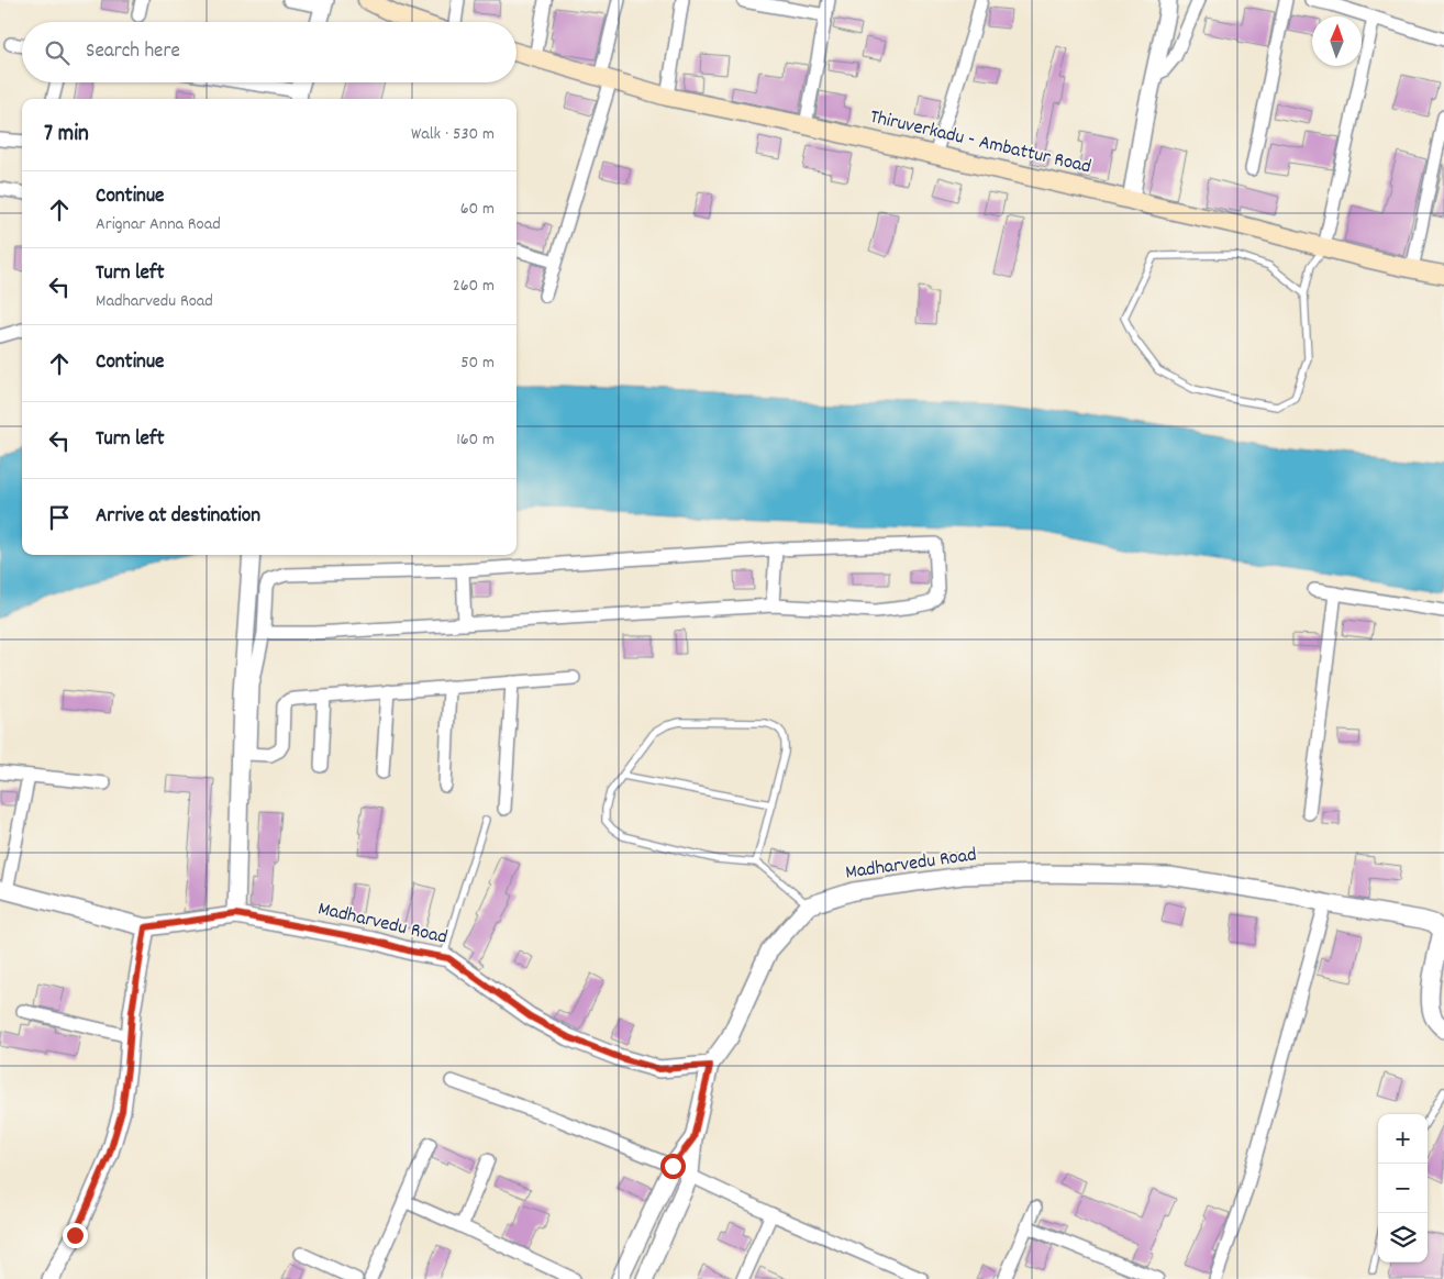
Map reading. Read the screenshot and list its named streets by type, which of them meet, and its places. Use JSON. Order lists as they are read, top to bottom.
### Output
{
  "streets": {
    "main road": ["Thiruverkadu - Ambattur Road"],
    "street": ["Madharvedu Road"]
  },
  "north": "top",
  "page": {
    "search": "Search here",
    "heading": ["7 min", "Walk · 530 m"],
    "list": [
      ["Continue", "Arignar Anna Road", "60 m"],
      ["Turn left", "Madharvedu Road", "260 m"],
      ["Continue", "50 m"],
      ["Turn left", "160 m"],
      "Arrive at destination"
    ],
    "map_buttons": ["+", "−"]
  }
}
